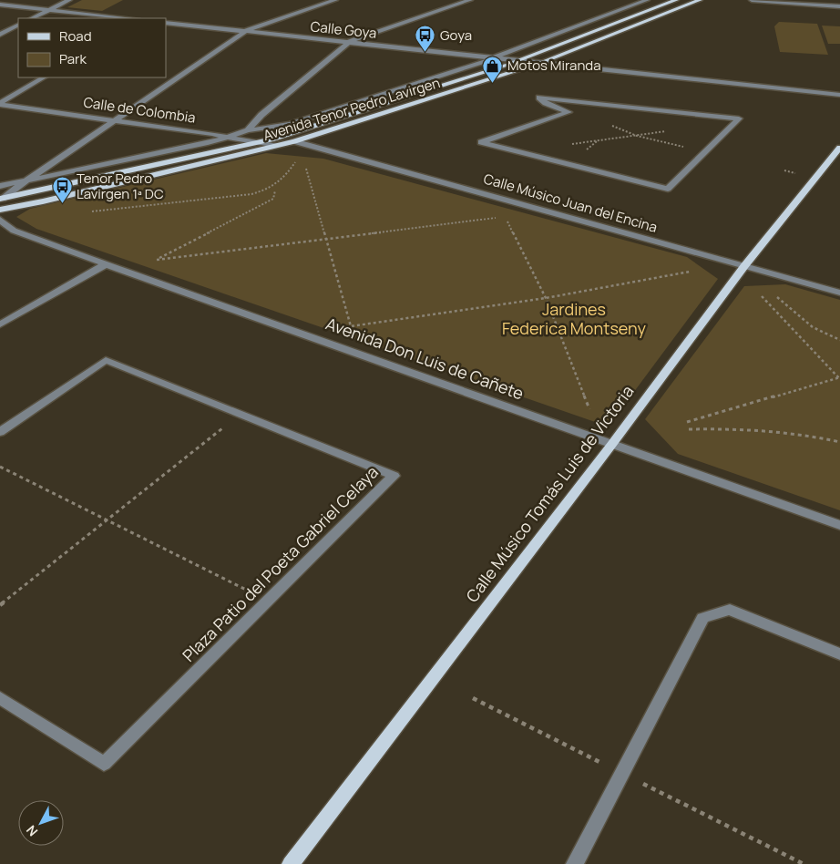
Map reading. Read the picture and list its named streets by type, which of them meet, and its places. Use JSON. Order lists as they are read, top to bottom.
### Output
{
  "streets": {
    "main road": ["Avenida Tenor Pedro Lavirgen", "Calle Músico Tomás Luis de Victoria"],
    "street": [
      "Calle Goya",
      "Calle de Colombia",
      "Calle Músico Juan del Encina",
      "Avenida Don Luis de Cañete",
      "Plaza Patio del Poeta Gabriel Celaya"
    ]
  },
  "crossings": [
    ["Calle Goya", "Avenida Tenor Pedro Lavirgen"],
    ["Avenida Tenor Pedro Lavirgen", "Calle de Colombia"],
    ["Avenida Tenor Pedro Lavirgen", "Calle Músico Juan del Encina"],
    ["Calle Músico Juan del Encina", "Calle Músico Tomás Luis de Victoria"],
    ["Avenida Don Luis de Cañete", "Calle Músico Tomás Luis de Victoria"]
  ],
  "parks": ["Jardines Federica Montseny"],
  "places": {
    "bus stop": ["Goya", "Tenor Pedro Lavirgen 1ª DC"],
    "shop": ["Motos Miranda"]
  },
  "legend": ["Road", "Park"],
  "north": "bottom left"
}
